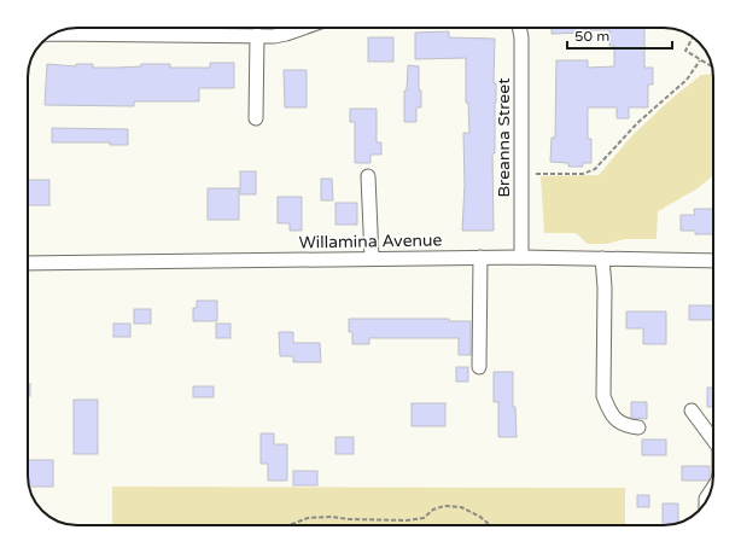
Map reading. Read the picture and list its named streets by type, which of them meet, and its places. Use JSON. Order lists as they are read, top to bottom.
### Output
{
  "streets": {
    "street": ["Breanna Street", "Willamina Avenue"]
  },
  "crossings": [
    ["Breanna Street", "Willamina Avenue"]
  ],
  "scale_bar": "50 m"
}
